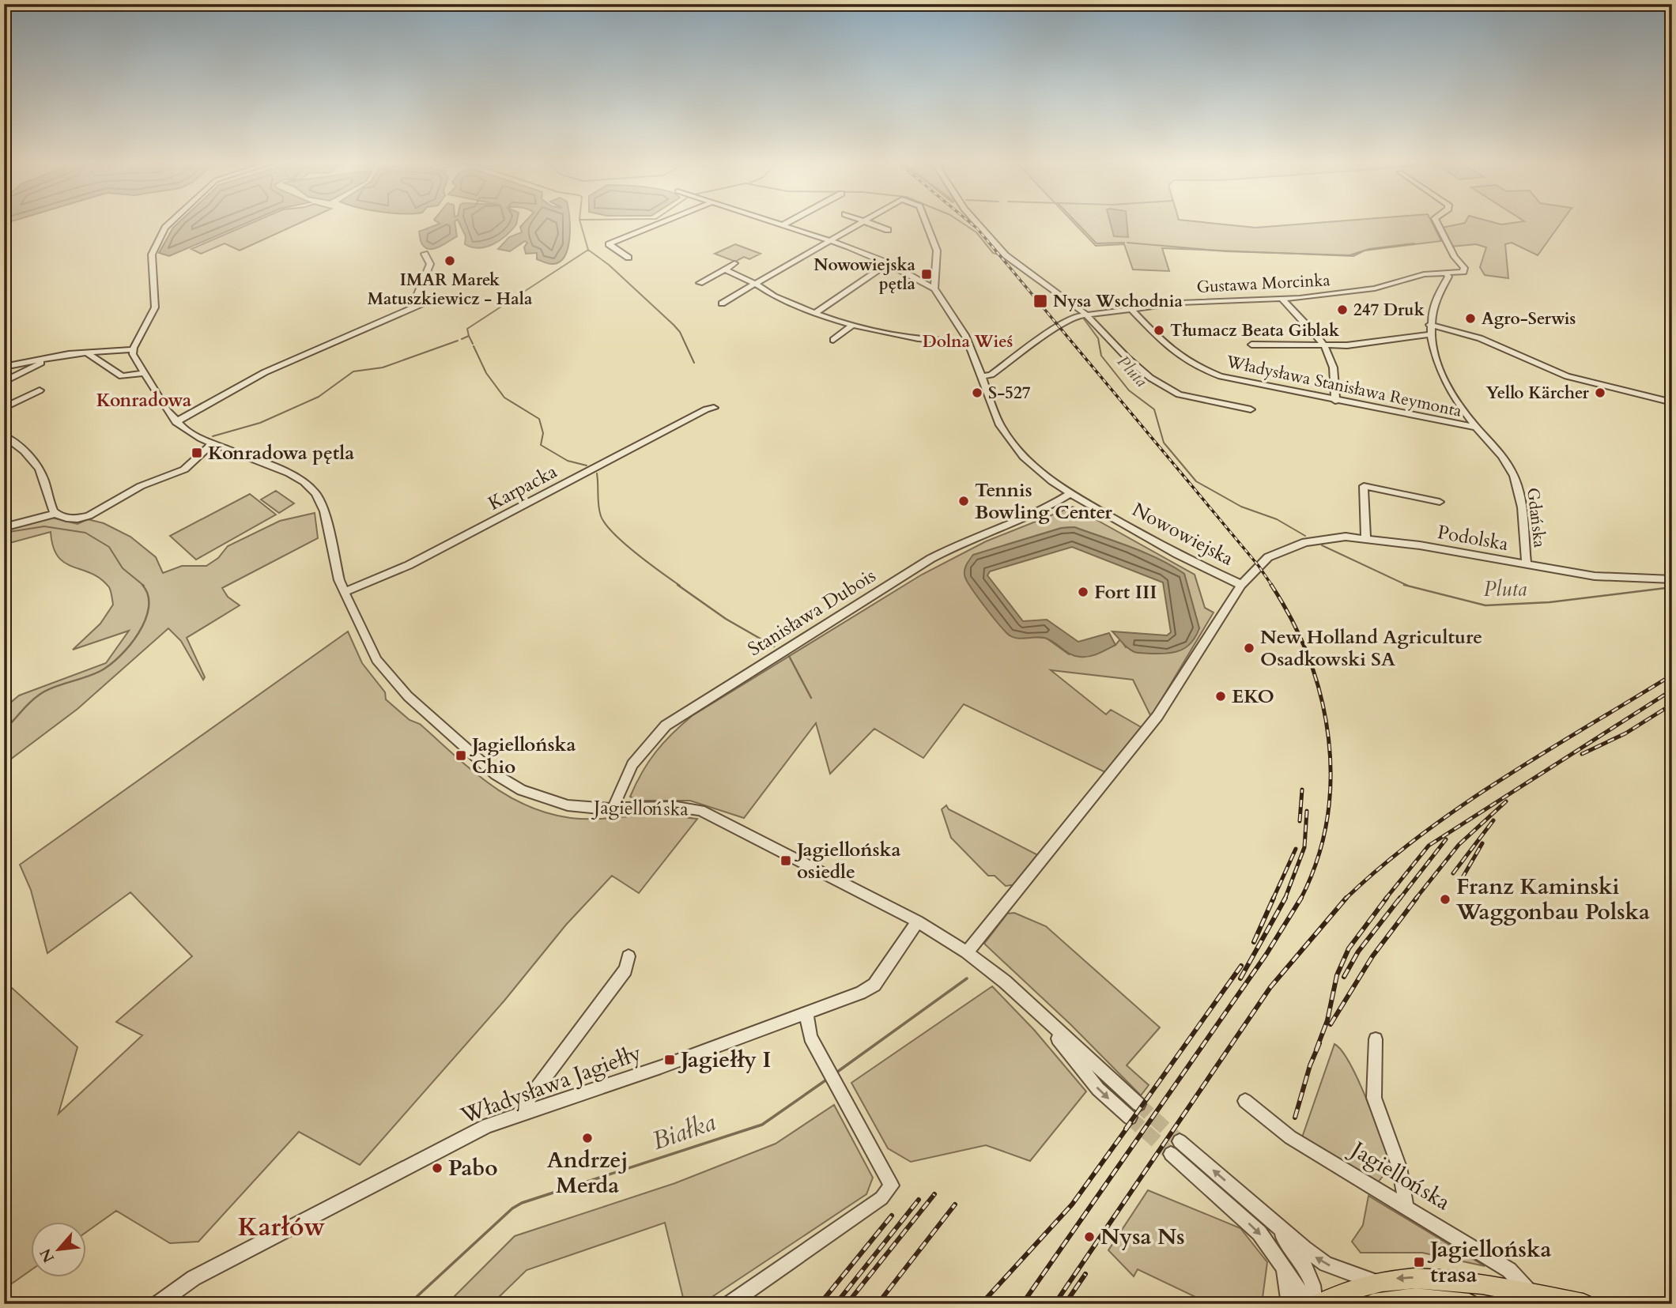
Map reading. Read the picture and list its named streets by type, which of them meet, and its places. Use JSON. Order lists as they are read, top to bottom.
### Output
{
  "streets": {
    "street": [
      "Gustawa Morcinka",
      "Władysława Stanisława Reymonta",
      "Karpacka",
      "Gdańska",
      "Nowowiejska",
      "Podolska",
      "Stanisława Dubois",
      "Jagiellońska",
      "Władysława Jagiełły"
    ]
  },
  "crossings": [
    ["Gustawa Morcinka", "Władysława Stanisława Reymonta"],
    ["Gustawa Morcinka", "Gdańska"],
    ["Gustawa Morcinka", "Nowowiejska"],
    ["Władysława Stanisława Reymonta", "Gdańska"],
    ["Karpacka", "Jagiellońska"],
    ["Gdańska", "Podolska"],
    ["Nowowiejska", "Podolska"],
    ["Nowowiejska", "Stanisława Dubois"],
    ["Nowowiejska", "Jagiellońska"],
    ["Stanisława Dubois", "Jagiellońska"],
    ["Jagiellońska", "Władysława Jagiełły"]
  ],
  "districts": ["Dolna Wieś", "Konradowa", "Karłów"],
  "water": ["Pluta", "Białka"],
  "places": {
    "other": [
      "IMAR Marek Matuszkiewicz - Hala",
      "247 Druk",
      "Agro-Serwis",
      "Tłumacz Beata Giblak",
      "S-527",
      "Yello Kärcher",
      "Tennis Bowling Center",
      "Fort III",
      "New Holland Agriculture Osadkowski SA",
      "EKO",
      "Franz Kaminski Waggonbau Polska",
      "Andrzej Merda",
      "Pabo",
      "Nysa Ns"
    ],
    "transit": [
      "Nowowiejska pętla",
      "Nysa Wschodnia",
      "Konradowa pętla",
      "Jagiellońska Chio",
      "Jagiellońska osiedle",
      "Jagiełły I",
      "Jagiellońska trasa"
    ]
  },
  "north": "bottom left"
}
